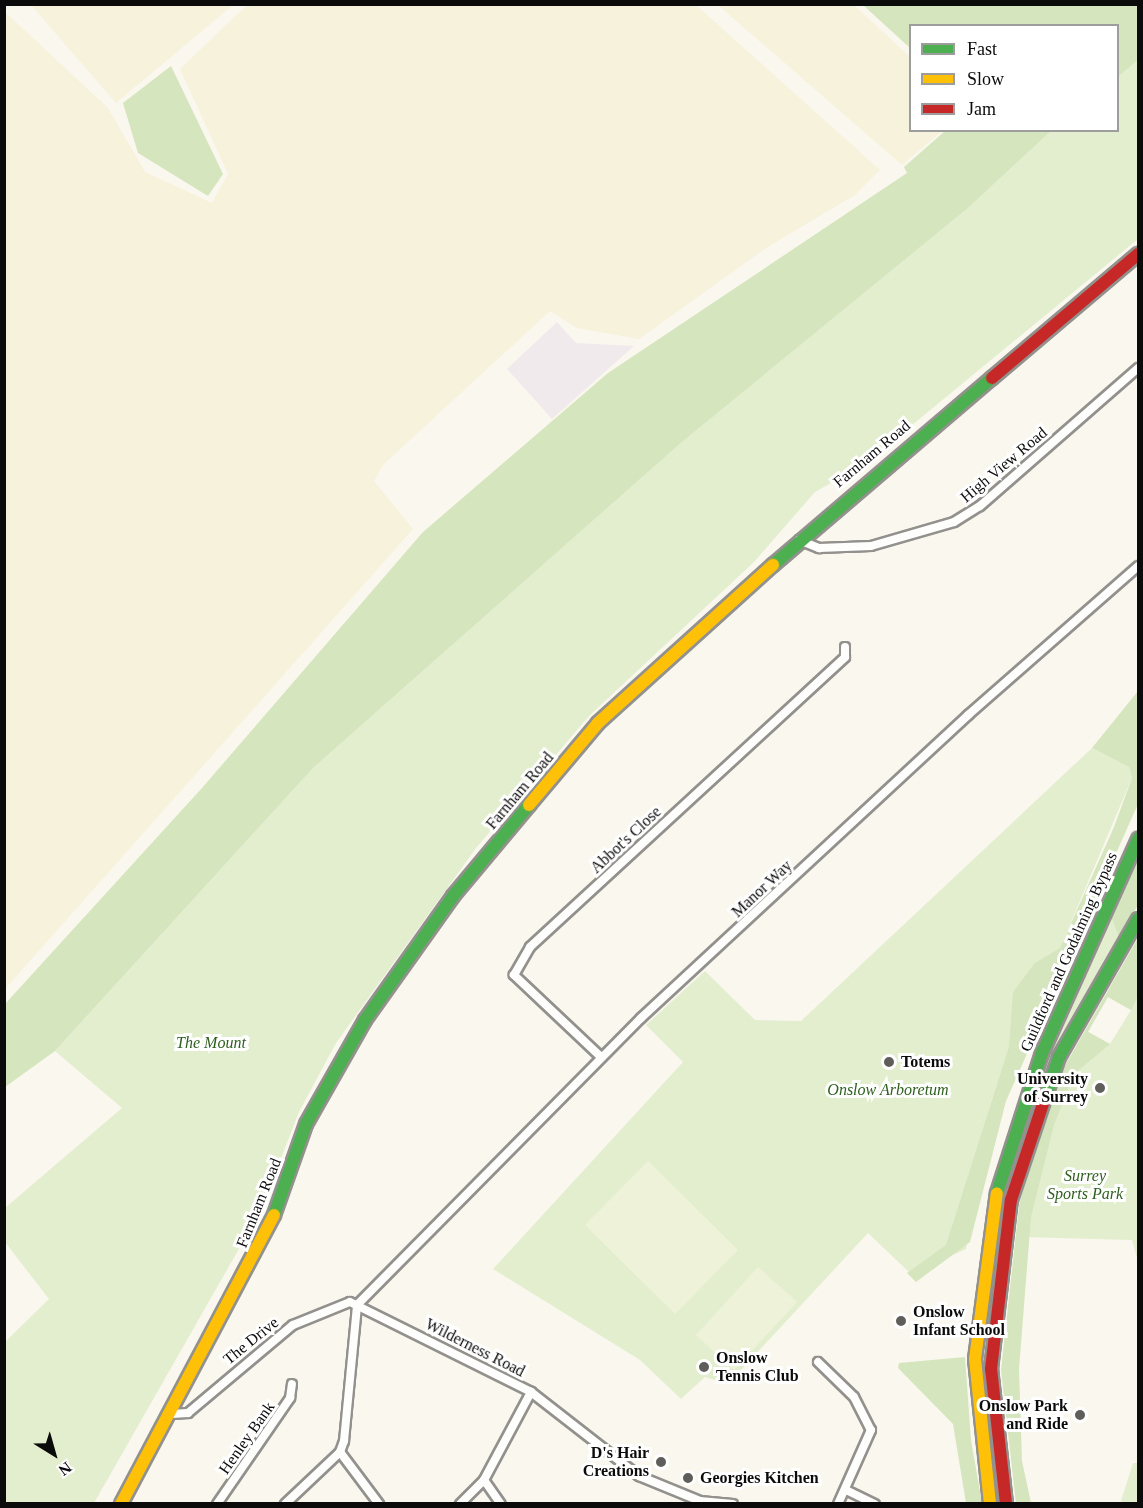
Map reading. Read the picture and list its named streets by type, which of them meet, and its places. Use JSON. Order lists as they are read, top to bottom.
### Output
{
  "streets": {
    "main road": ["Farnham Road", "Guildford and Godalming Bypass"],
    "street": [
      "High View Road",
      "Abbot's Close",
      "Manor Way",
      "The Drive",
      "Wilderness Road",
      "Henley Bank"
    ]
  },
  "crossings": [
    ["Farnham Road", "High View Road"],
    ["Farnham Road", "The Drive"],
    ["Abbot's Close", "Manor Way"],
    ["Manor Way", "The Drive"],
    ["Manor Way", "Wilderness Road"],
    ["The Drive", "Wilderness Road"]
  ],
  "parks": ["The Mount", "Onslow Arboretum", "Surrey Sports Park"],
  "places": [
    "Totems",
    "University of Surrey",
    "Onslow Infant School",
    "Onslow Tennis Club",
    "Onslow Park and Ride",
    "D's Hair Creations",
    "Georgies Kitchen"
  ],
  "legend": ["Fast", "Slow", "Jam"],
  "north": "bottom right"
}
